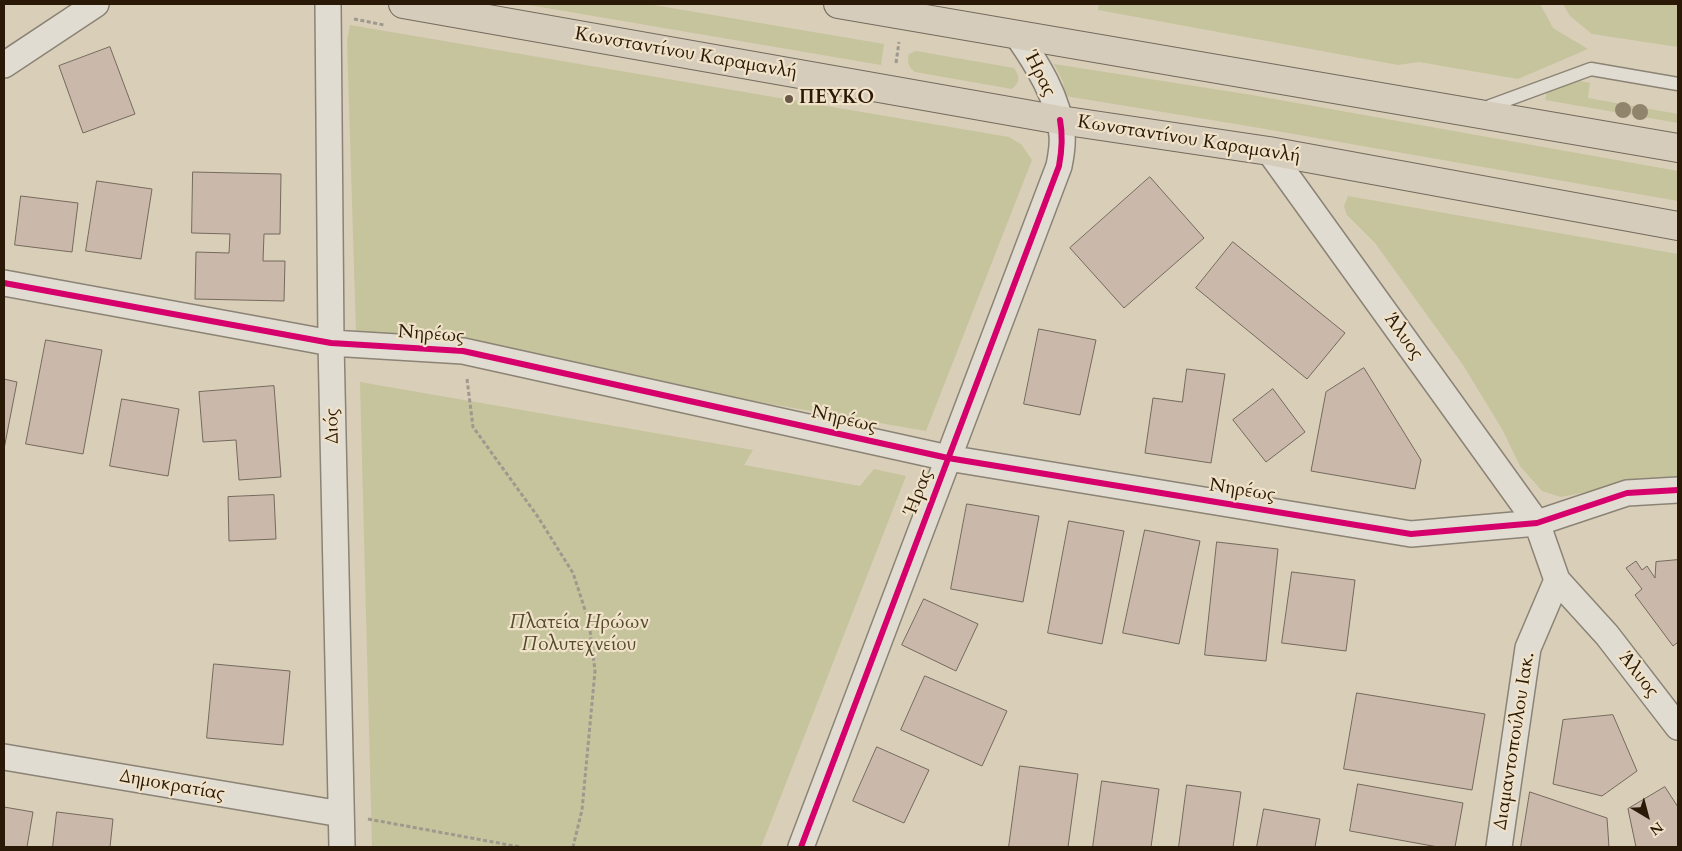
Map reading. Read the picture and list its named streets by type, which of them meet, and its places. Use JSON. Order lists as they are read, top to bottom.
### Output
{
  "streets": {
    "highway": ["Κωνσταντίνου Καραμανλή"],
    "street": [
      "Ήρας",
      "Νηρέως",
      "Άλυος",
      "Διός",
      "Διαμαντοπούλου Ιακ.",
      "Δημοκρατίας"
    ]
  },
  "crossings": [
    ["Κωνσταντίνου Καραμανλή", "Ήρας"],
    ["Κωνσταντίνου Καραμανλή", "Άλυος"],
    ["Ήρας", "Νηρέως"],
    ["Νηρέως", "Άλυος"],
    ["Νηρέως", "Διός"],
    ["Άλυος", "Διαμαντοπούλου Ιακ."],
    ["Διός", "Δημοκρατίας"]
  ],
  "parks": ["Πλατεία Ηρώων Πολυτεχνείου"],
  "places": ["ΠΕΥΚΟ"],
  "north": "bottom right"
}
